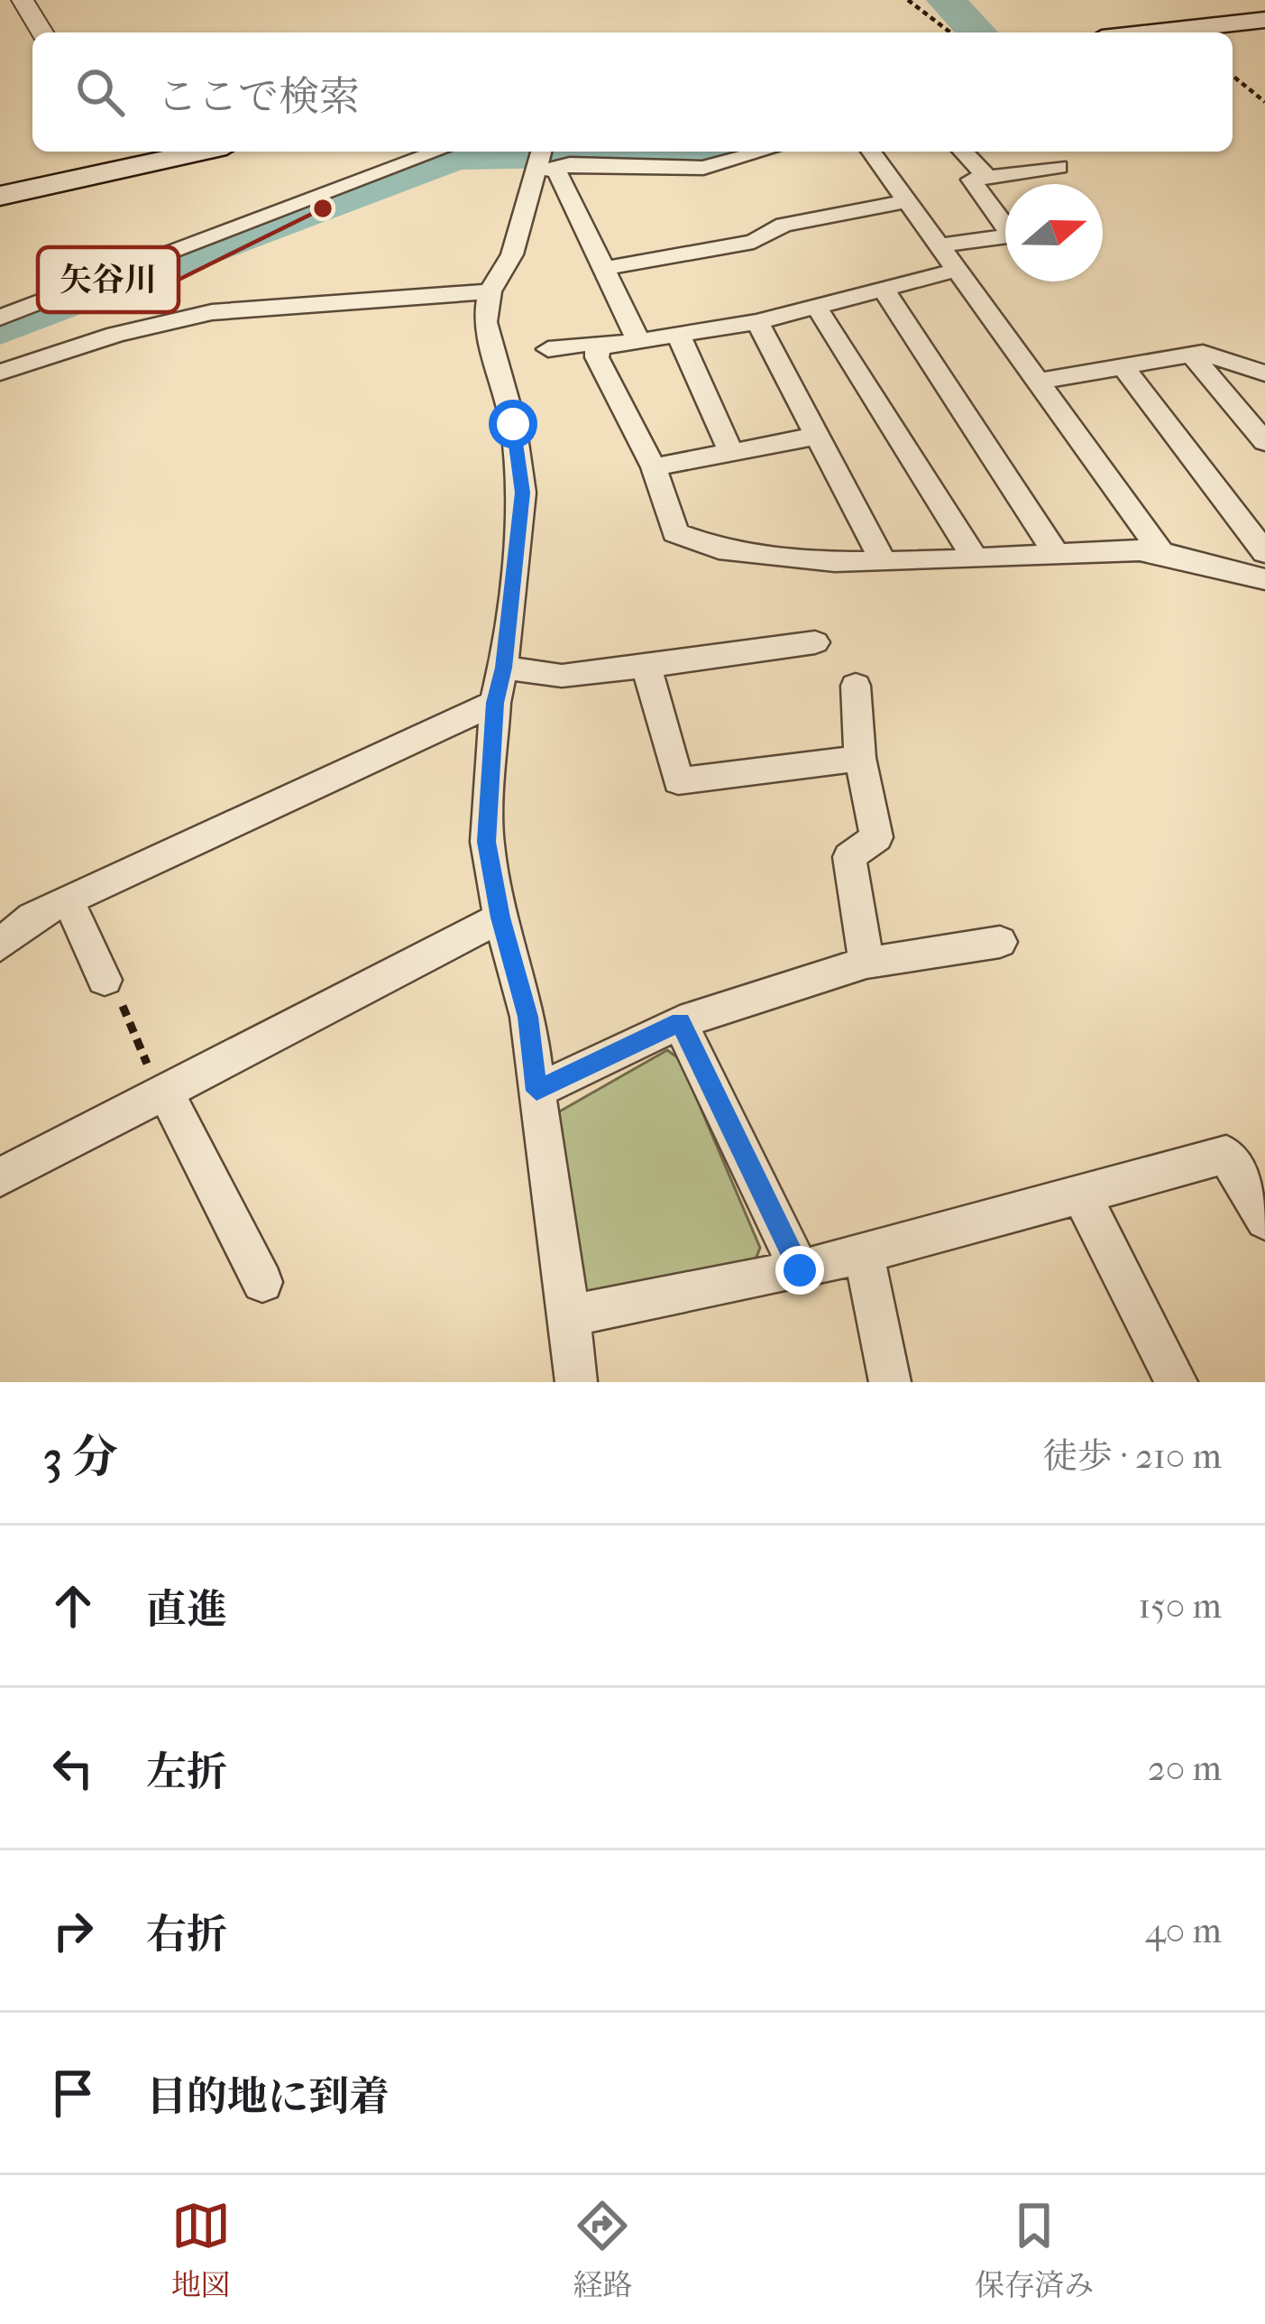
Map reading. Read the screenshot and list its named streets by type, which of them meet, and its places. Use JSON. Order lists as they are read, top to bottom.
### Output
{
  "places": ["矢谷川"],
  "north": "right",
  "page": {
    "search": "ここで検索",
    "heading": ["3 分", "徒歩 · 210 m"],
    "list": [
      ["直進", "150 m"],
      ["左折", "20 m"],
      ["右折", "40 m"],
      "目的地に到着"
    ],
    "nav": ["地図", "経路", "保存済み"]
  }
}
